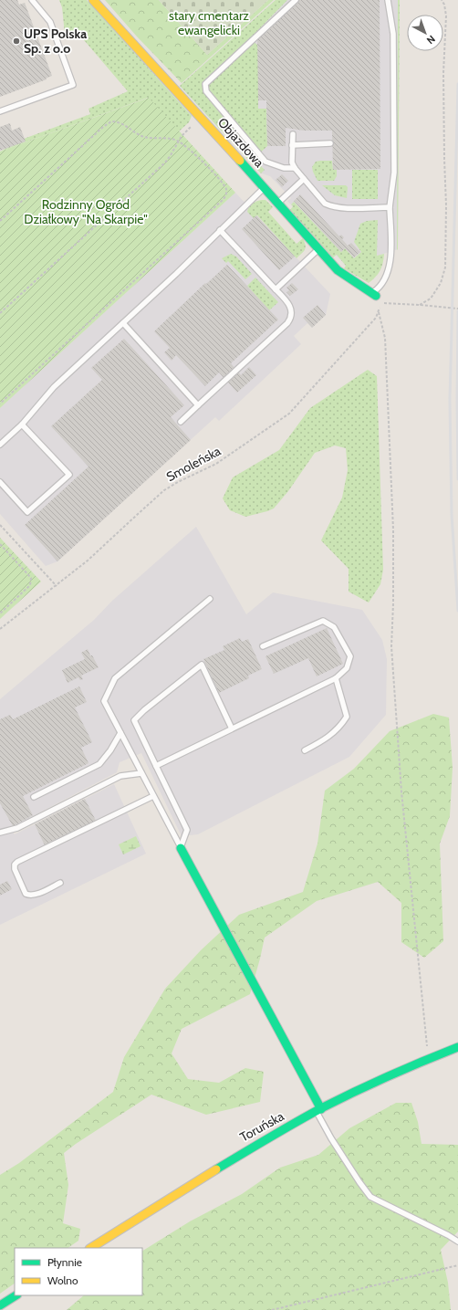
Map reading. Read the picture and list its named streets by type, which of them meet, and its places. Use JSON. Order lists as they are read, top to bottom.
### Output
{
  "streets": {
    "street": ["Objazdowa", "Toruńska"],
    "path": ["Smoleńska"]
  },
  "parks": ["stary cmentarz ewangelicki", "Rodzinny Ogród Działkowy \"Na Skarpie\""],
  "places": ["UPS Polska Sp. z o.o"],
  "legend": ["Płynnie", "Wolno"],
  "north": "bottom right"
}
